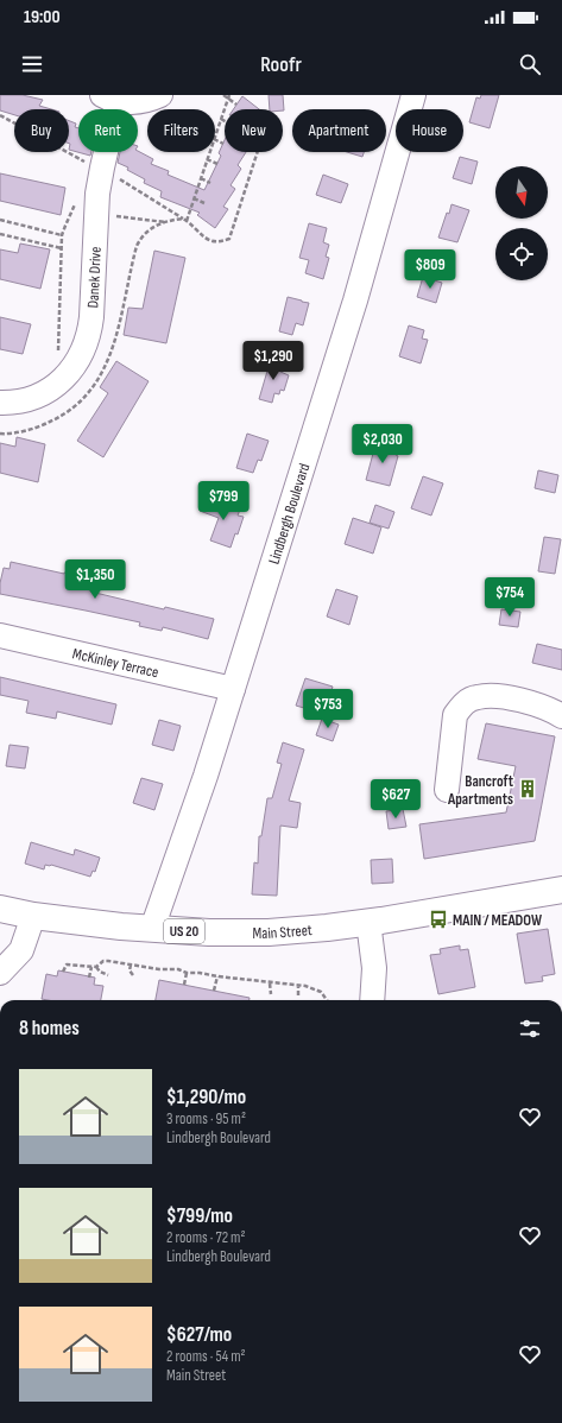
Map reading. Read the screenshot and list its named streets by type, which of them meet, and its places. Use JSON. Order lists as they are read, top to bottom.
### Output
{
  "streets": {
    "main road": ["Main Street", "US 20"],
    "street": ["Danek Drive", "Lindbergh Boulevard", "McKinley Terrace"]
  },
  "crossings": [
    ["Lindbergh Boulevard", "McKinley Terrace"],
    ["Lindbergh Boulevard", "Main Street"]
  ],
  "places": {
    "building": ["Bancroft Apartments"],
    "bus stop": ["MAIN / MEADOW"]
  },
  "north": "bottom",
  "page": {
    "status": "19:00",
    "header": "Roofr",
    "chip": [
      "Buy",
      "Rent",
      "Filters",
      "New",
      "Apartment",
      "House"
    ],
    "price": [
      "$809",
      "$1,290",
      "$2,030",
      "$799",
      "$1,350",
      "$754",
      "$753",
      "$627"
    ],
    "heading": "8 homes",
    "list": [
      {
        "name": "$1,290/mo",
        "note": "3 rooms · 95 m² · Lindbergh Boulevard"
      },
      {
        "name": "$799/mo",
        "note": "2 rooms · 72 m² · Lindbergh Boulevard"
      },
      {
        "name": "$627/mo",
        "note": "2 rooms · 54 m² · Main Street"
      }
    ]
  }
}
